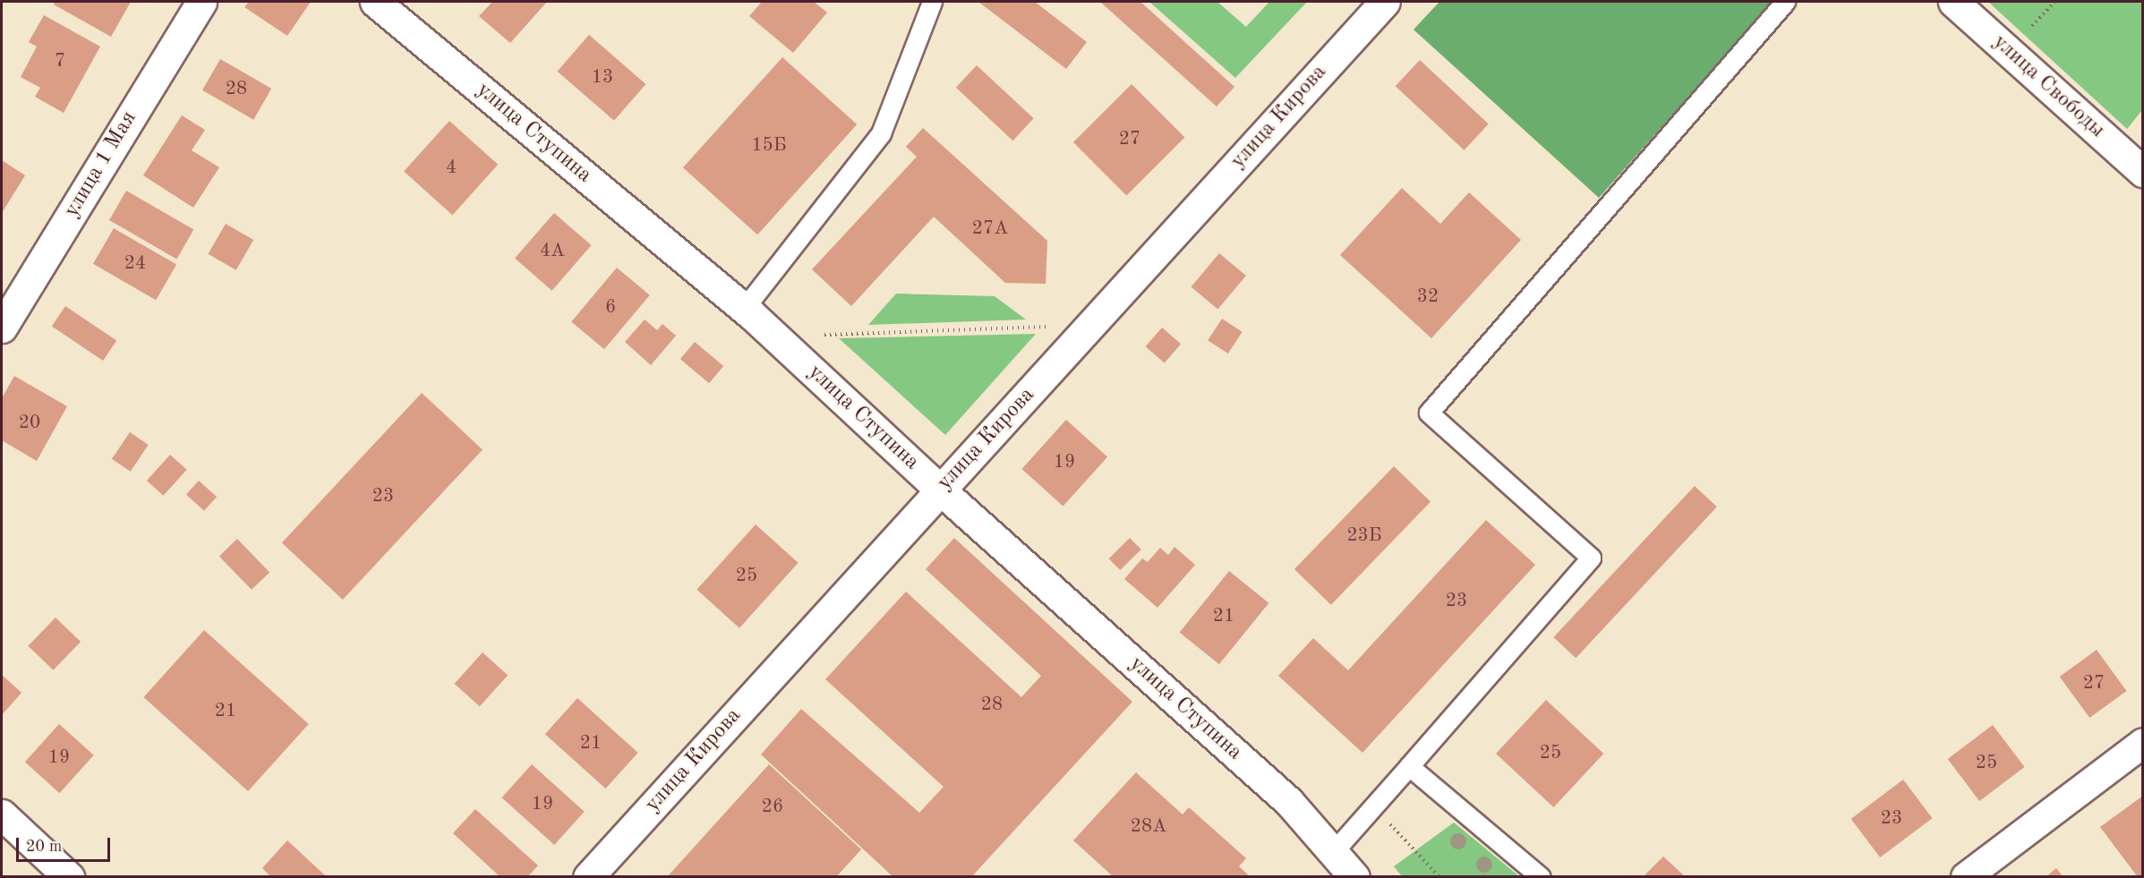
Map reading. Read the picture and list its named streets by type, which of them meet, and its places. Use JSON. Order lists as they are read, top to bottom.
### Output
{
  "streets": {
    "street": [
      "улица Свободы",
      "улица Кирова",
      "улица Ступина",
      "улица 1 Мая"
    ]
  },
  "crossings": [
    ["улица Кирова", "улица Ступина"]
  ],
  "house_numbers": [
    "7",
    "13",
    "28",
    "27",
    "15Б",
    "4",
    "27А",
    "4А",
    "24",
    "32",
    "6",
    "20",
    "19",
    "23",
    "23Б",
    "25",
    "23",
    "21",
    "27",
    "28",
    "21",
    "21",
    "25",
    "19",
    "25",
    "19",
    "26",
    "23",
    "28А"
  ],
  "scale_bar": "20 m"
}
